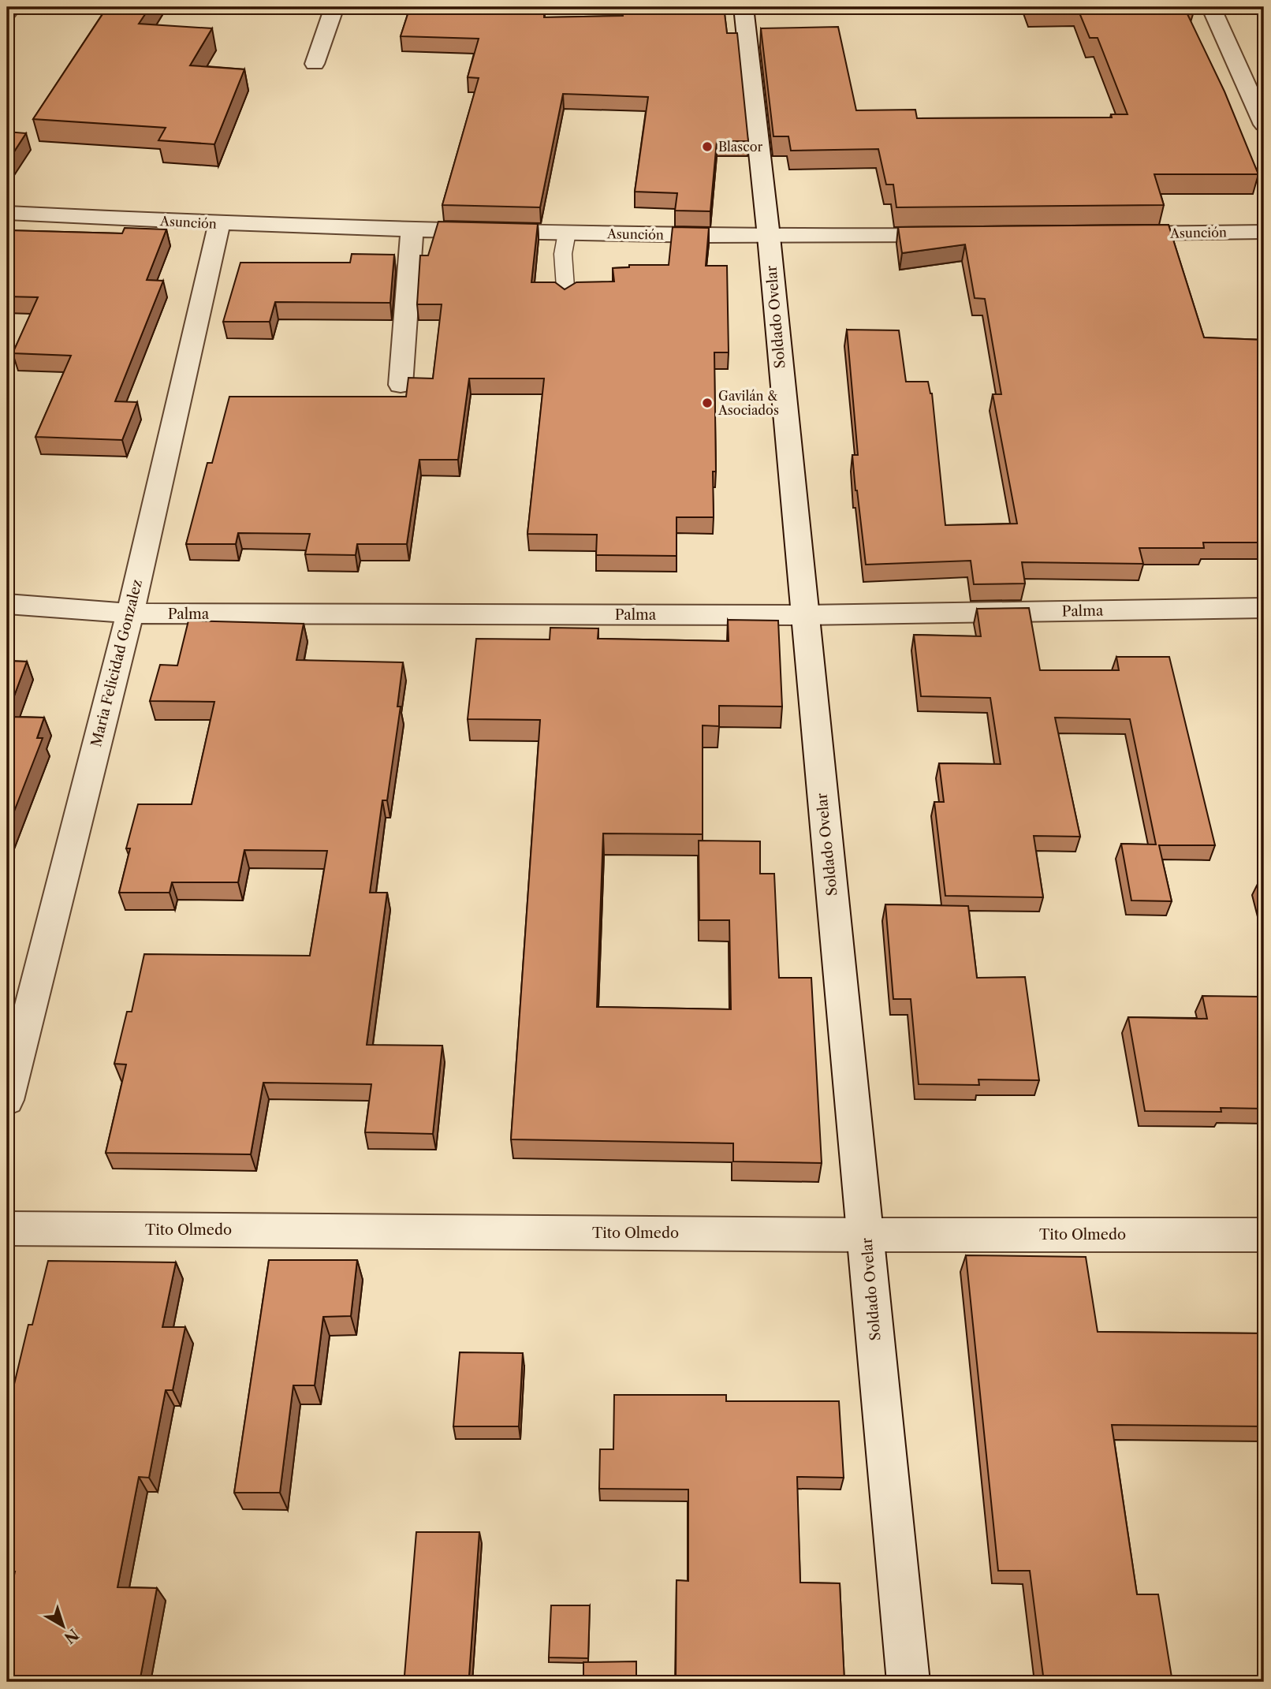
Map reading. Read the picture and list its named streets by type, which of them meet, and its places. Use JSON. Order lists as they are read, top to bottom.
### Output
{
  "streets": {
    "street": [
      "Asunción",
      "Soldado Ovelar",
      "Palma",
      "Maria Felicidad Gonzalez",
      "Tito Olmedo"
    ]
  },
  "crossings": [
    ["Asunción", "Soldado Ovelar"],
    ["Asunción", "Maria Felicidad Gonzalez"],
    ["Soldado Ovelar", "Palma"],
    ["Soldado Ovelar", "Tito Olmedo"],
    ["Palma", "Maria Felicidad Gonzalez"]
  ],
  "places": ["Blascor", "Gavilán & Asociados"],
  "north": "bottom right"
}
